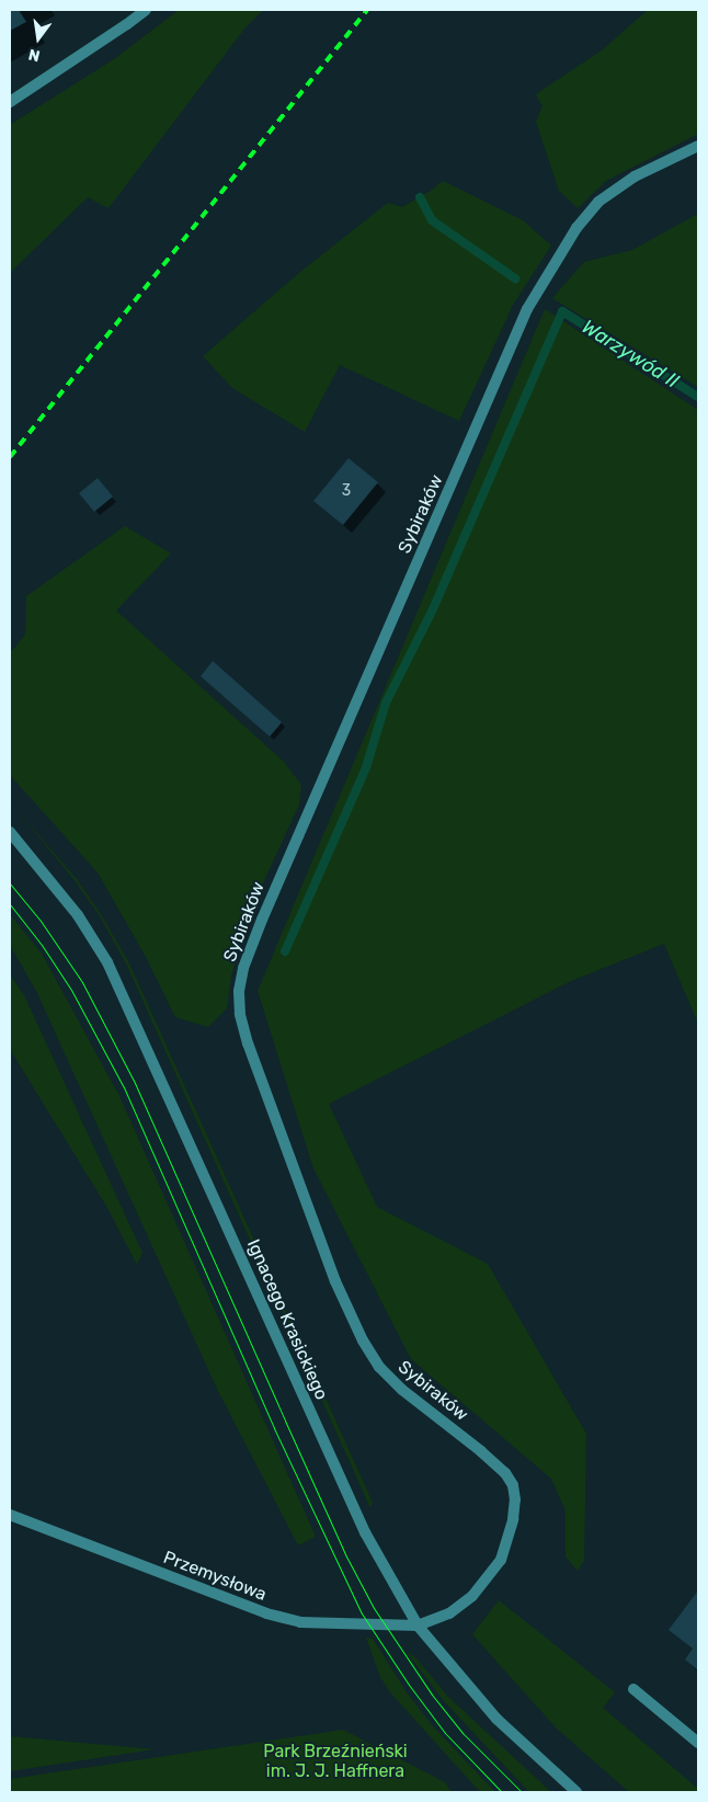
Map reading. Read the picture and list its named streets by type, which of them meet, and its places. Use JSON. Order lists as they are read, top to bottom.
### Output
{
  "streets": {
    "street": ["Sybiraków", "Ignacego Krasickiego", "Przemysłowa"]
  },
  "crossings": [
    ["Sybiraków", "Ignacego Krasickiego"],
    ["Sybiraków", "Przemysłowa"],
    ["Ignacego Krasickiego", "Przemysłowa"]
  ],
  "water": ["Warzywód II"],
  "parks": ["Park Brzeźnieński im. J. J. Haffnera"],
  "house_numbers": ["3"],
  "north": "bottom"
}
